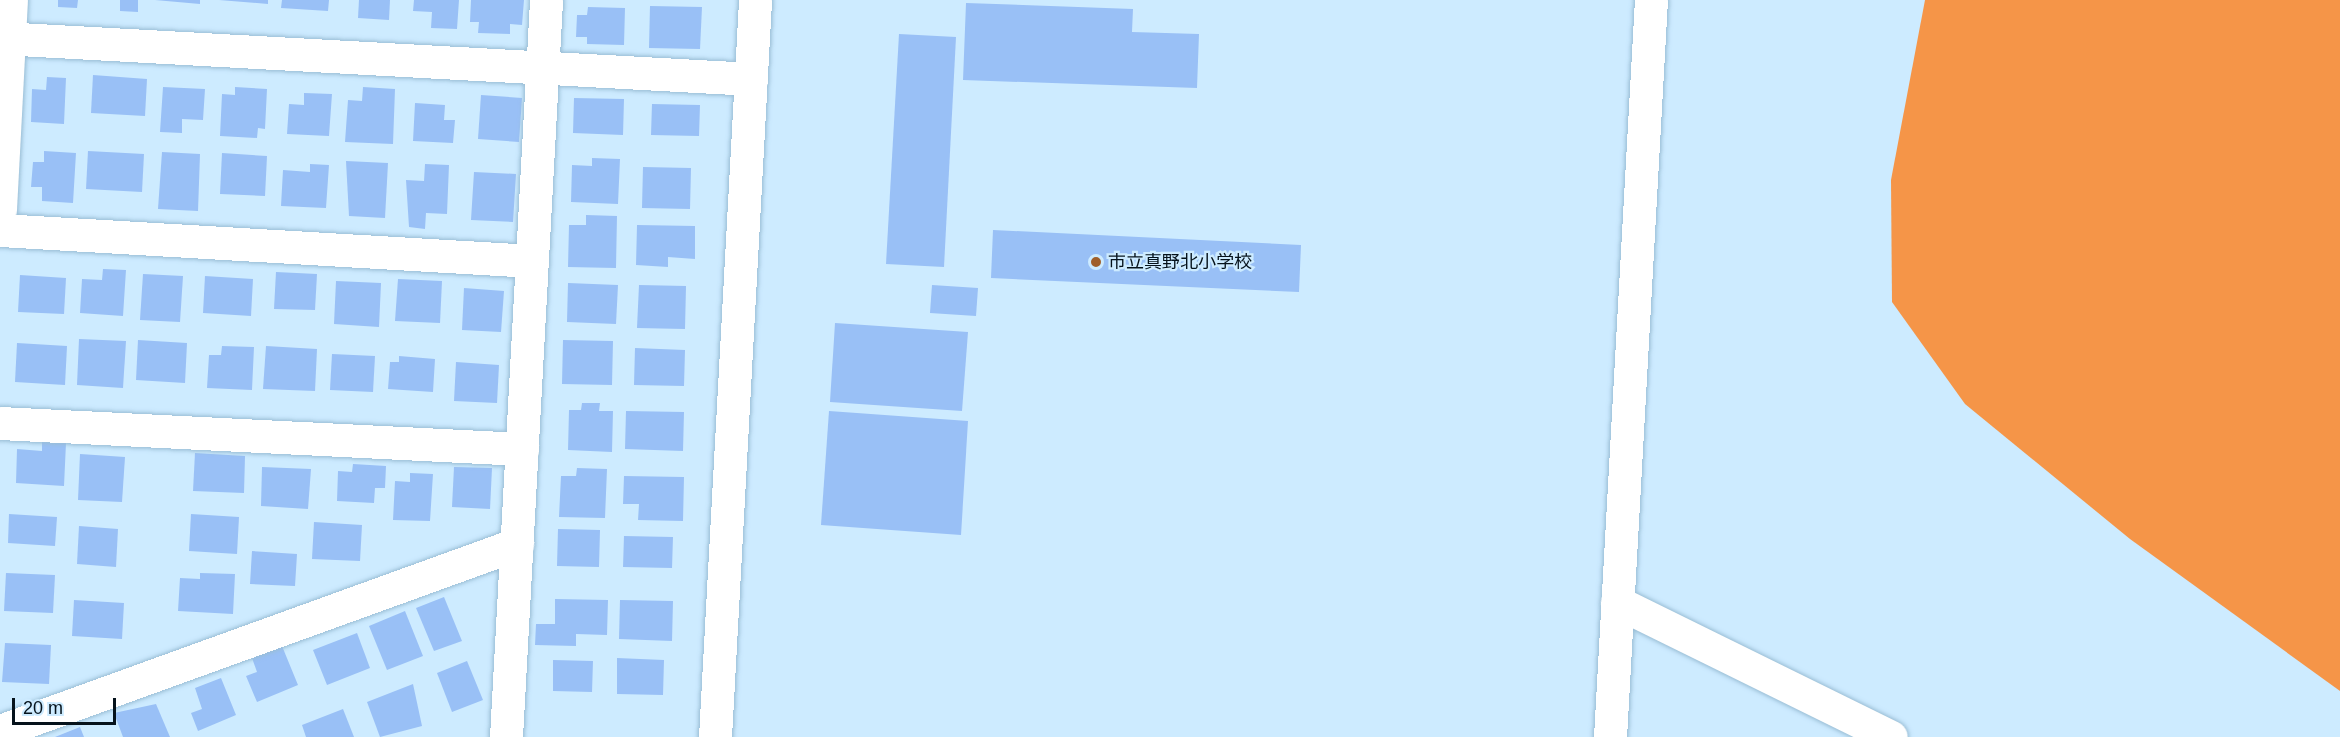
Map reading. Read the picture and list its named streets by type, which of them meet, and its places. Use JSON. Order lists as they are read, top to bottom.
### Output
{
  "places": ["市立真野北小学校"],
  "scale_bar": "20 m"
}
